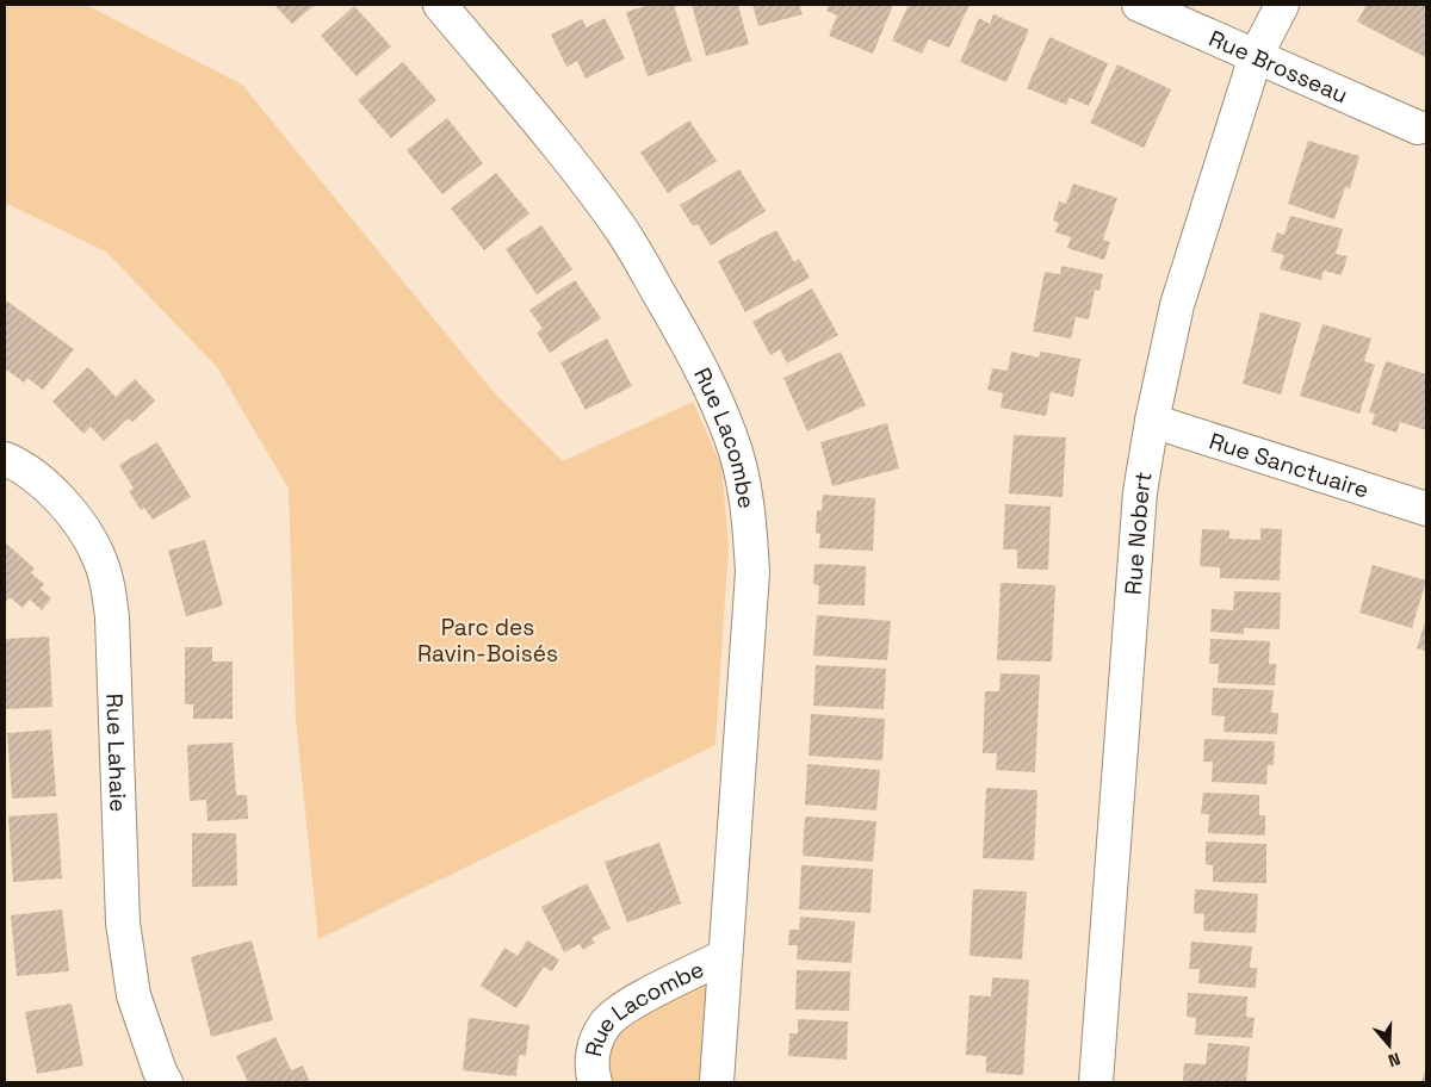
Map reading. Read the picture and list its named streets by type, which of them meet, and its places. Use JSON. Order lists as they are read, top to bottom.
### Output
{
  "streets": {
    "street": [
      "Rue Brosseau",
      "Rue Lacombe",
      "Rue Sanctuaire",
      "Rue Nobert",
      "Rue Lahaie"
    ]
  },
  "crossings": [
    ["Rue Brosseau", "Rue Nobert"],
    ["Rue Sanctuaire", "Rue Nobert"]
  ],
  "parks": ["Parc des Ravin-Boisés"],
  "north": "bottom"
}
